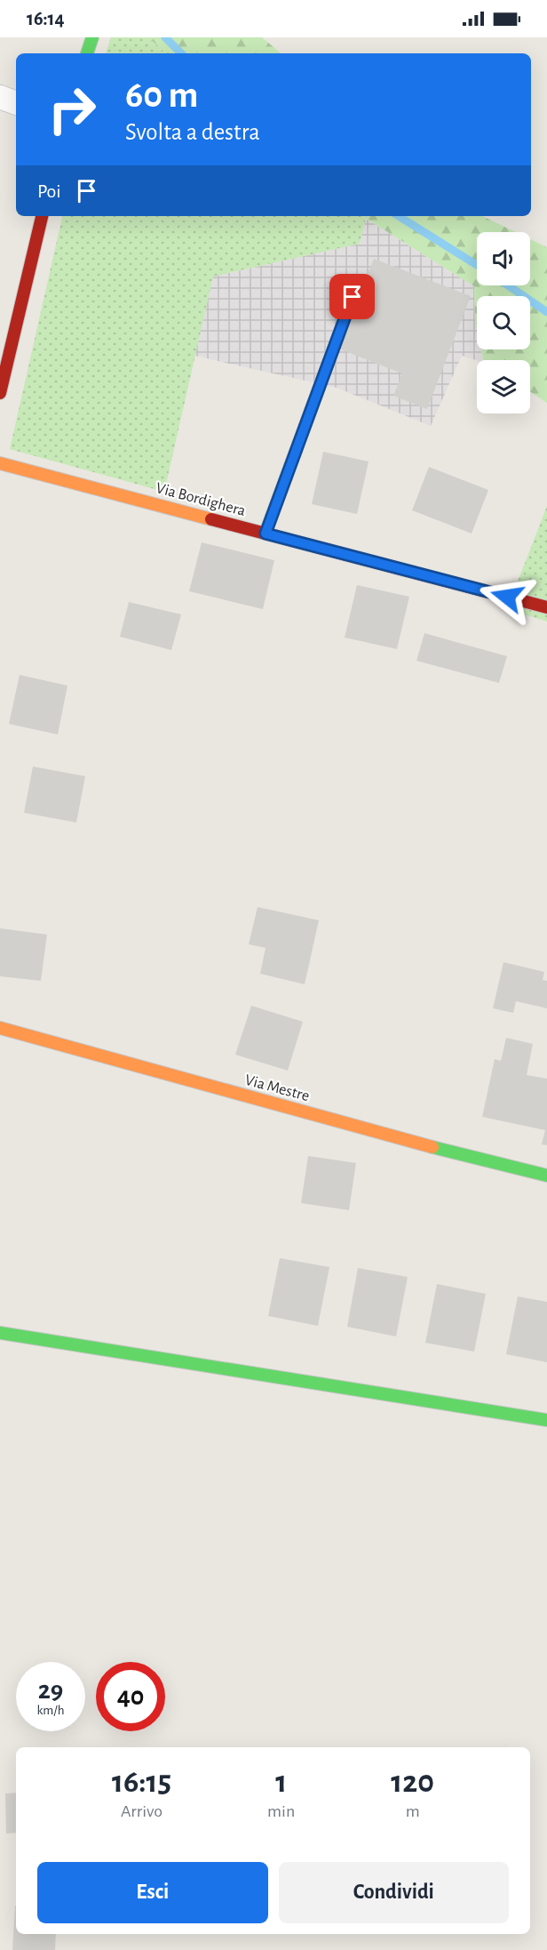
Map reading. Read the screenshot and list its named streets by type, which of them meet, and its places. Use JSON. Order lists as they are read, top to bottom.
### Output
{
  "streets": {
    "street": ["Via Bordighera", "Via Mestre"]
  },
  "page": {
    "status": "16:14",
    "turn": ["60 m", "Svolta a destra"],
    "then": "Poi",
    "speed": "29 km/h",
    "limit": "40",
    "eta": [
      "16:15",
      "Arrivo",
      "1",
      "min",
      "120",
      "m"
    ],
    "buttons": ["Esci", "Condividi"]
  }
}
